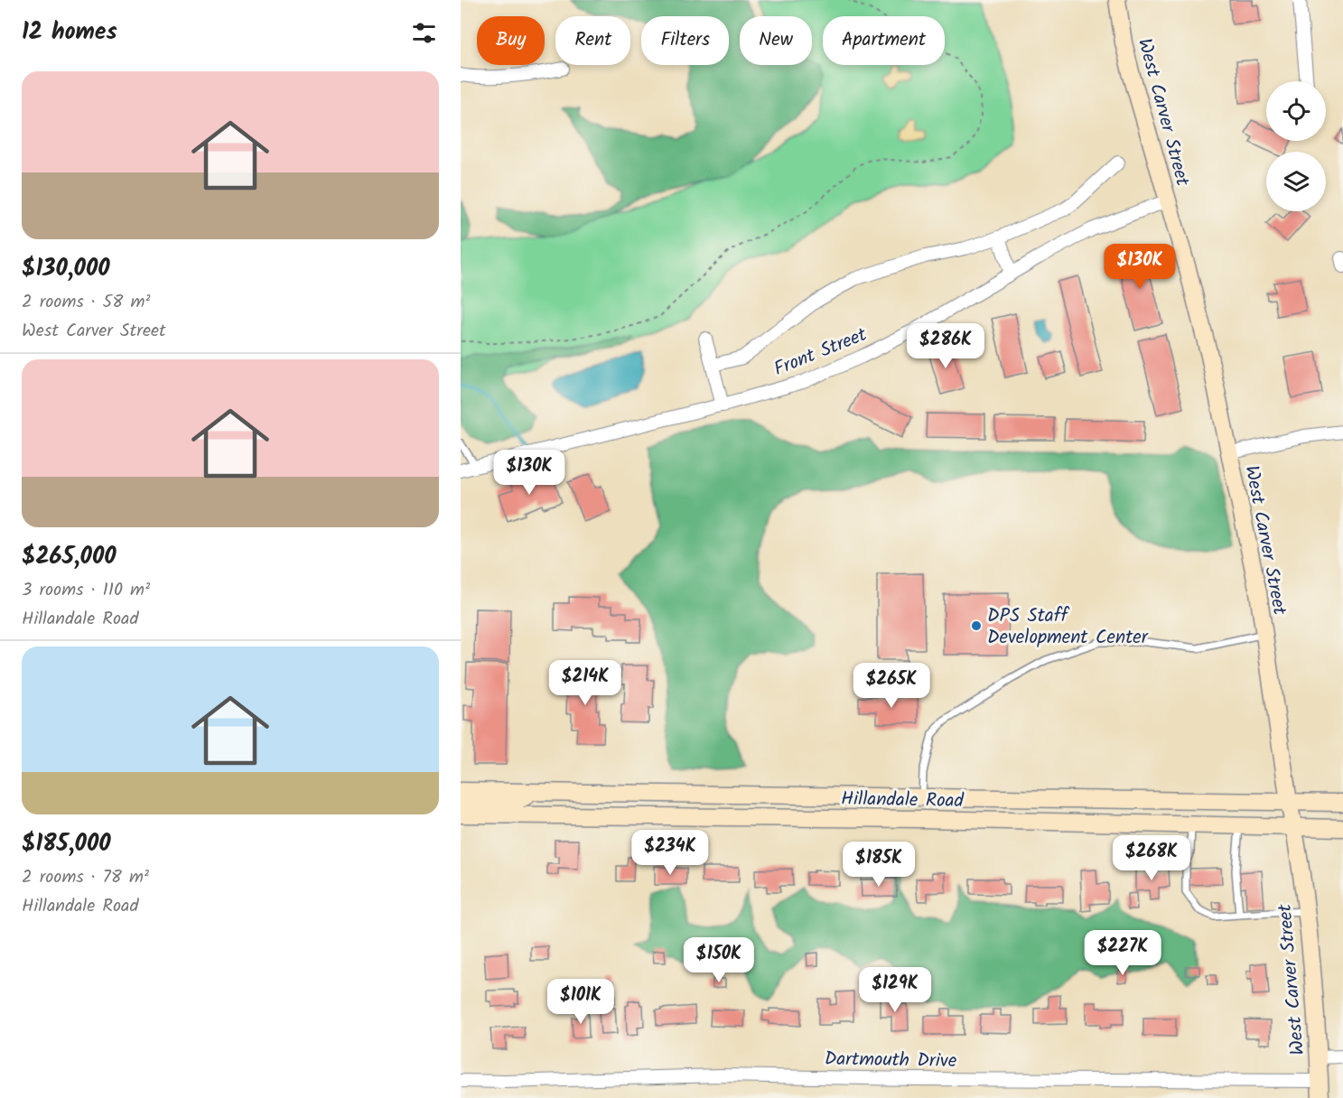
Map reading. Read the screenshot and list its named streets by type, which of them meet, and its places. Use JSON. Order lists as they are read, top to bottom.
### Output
{
  "streets": {
    "main road": ["West Carver Street", "Hillandale Road"],
    "street": ["Front Street", "Dartmouth Drive"]
  },
  "crossings": [
    ["West Carver Street", "Front Street"],
    ["West Carver Street", "Hillandale Road"],
    ["West Carver Street", "Dartmouth Drive"]
  ],
  "places": ["DPS Staff Development Center"],
  "page": {
    "heading": "12 homes",
    "chip": [
      "Buy",
      "Rent",
      "Filters",
      "New",
      "Apartment"
    ],
    "list": [
      {
        "name": "$130,000",
        "note": "2 rooms · 58 m² · West Carver Street"
      },
      {
        "name": "$265,000",
        "note": "3 rooms · 110 m² · Hillandale Road"
      },
      {
        "name": "$185,000",
        "note": "2 rooms · 78 m² · Hillandale Road"
      }
    ],
    "price": [
      "$130K",
      "$286K",
      "$130K",
      "$214K",
      "$265K",
      "$234K",
      "$268K",
      "$185K",
      "$227K",
      "$150K",
      "$129K",
      "$101K"
    ]
  }
}
